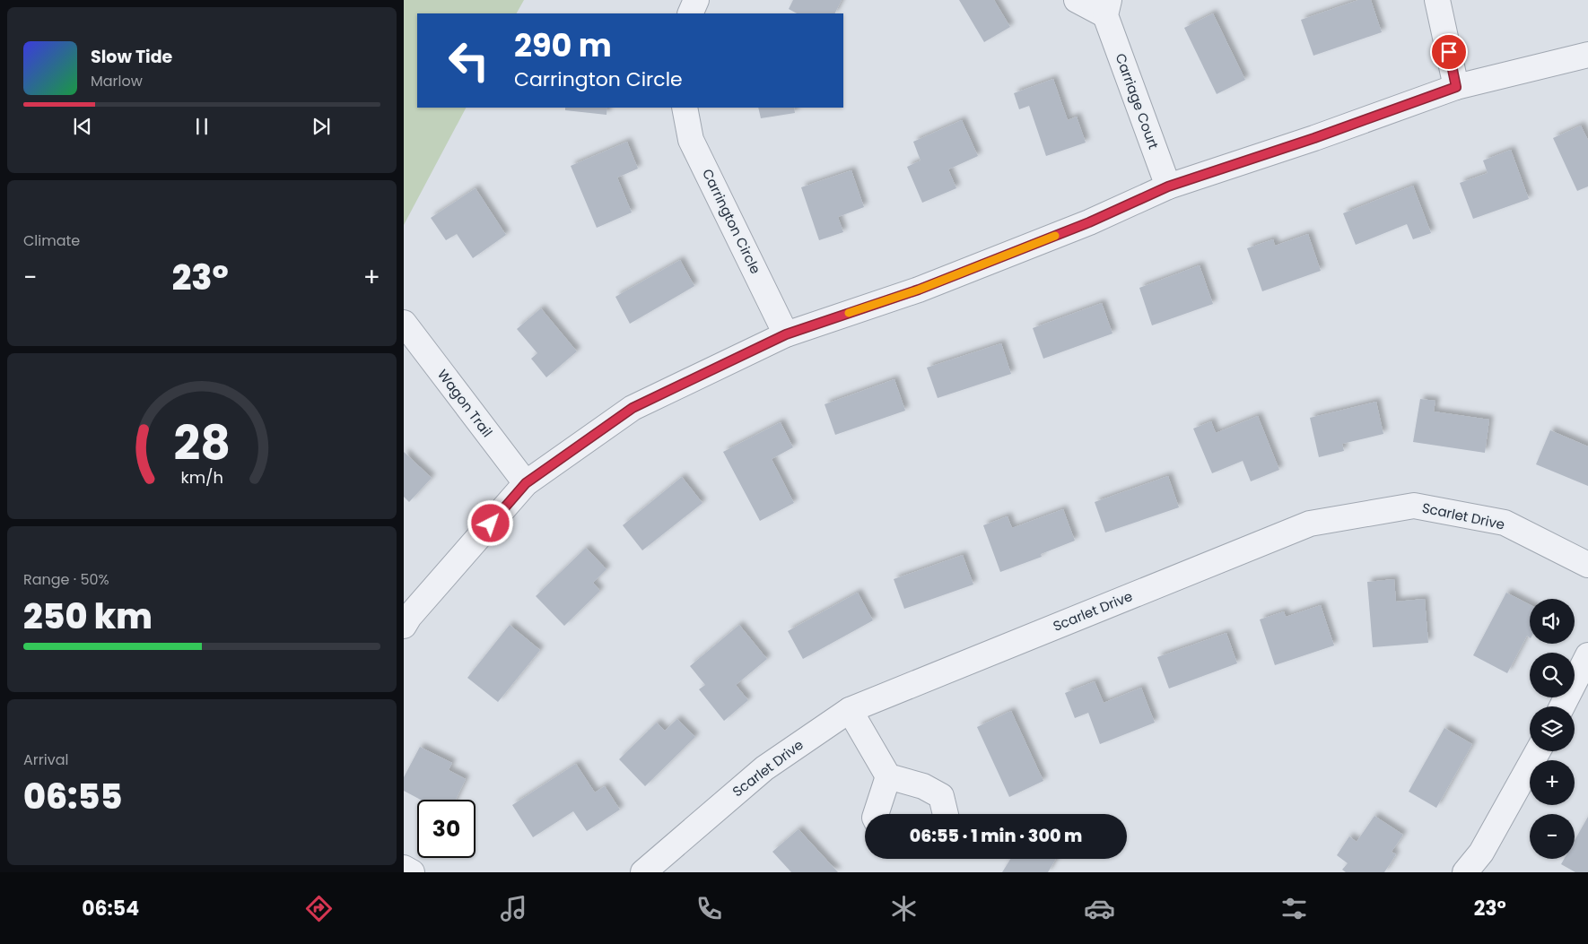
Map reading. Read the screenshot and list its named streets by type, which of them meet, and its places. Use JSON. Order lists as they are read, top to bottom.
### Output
{
  "streets": {
    "street": [
      "Carriage Court",
      "Carrington Circle",
      "Wagon Trail",
      "Scarlet Drive"
    ]
  },
  "page": {
    "turn": ["290 m", "Carrington Circle"],
    "song": ["Slow Tide", "Marlow"],
    "tile": [
      "Climate",
      ["Range · 50%", "250 km"],
      ["Arrival", "06:55"]
    ],
    "heat": ["−", "23°", "+"],
    "map_buttons": ["+", "−"],
    "limit": "30",
    "trip": "06:55 · 1 min · 300 m",
    "tabs": ["06:54", "23°"],
    "gauge": ["28", "km/h"]
  }
}
